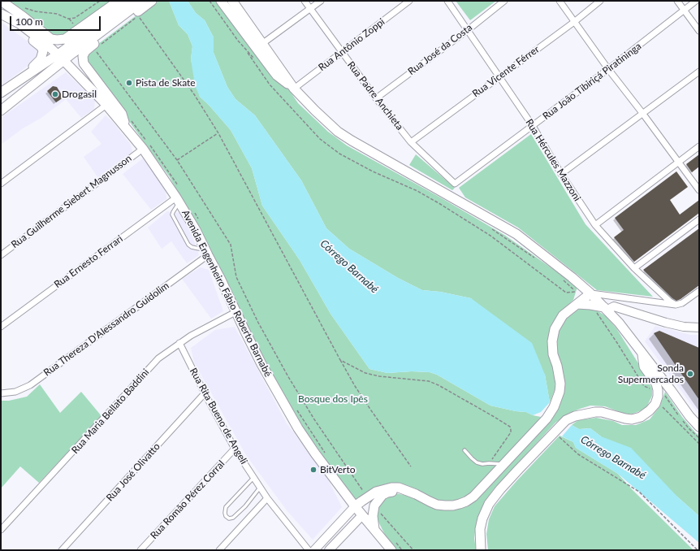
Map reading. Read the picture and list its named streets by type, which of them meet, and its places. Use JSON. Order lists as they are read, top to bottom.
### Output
{
  "streets": {
    "main road": ["Avenida Engenheiro Fábio Roberto Barnabé"],
    "street": [
      "Rua Antônio Zoppi",
      "Rua José da Costa",
      "Rua Vicente Férrer",
      "Rua João Tibiriçá Piratininga",
      "Rua Padre Anchieta",
      "Rua Hércules Mazzoni",
      "Rua Guilherme Siebert Magnusson",
      "Rua Ernesto Ferrari",
      "Rua Thereza D'Alessandro Guidolim",
      "Rua Maria Bellato Baddini",
      "Rua Rita Bueno de Angeli",
      "Rua José Olivatto",
      "Rua Romão Pérez Corral"
    ]
  },
  "crossings": [
    ["Rua Antônio Zoppi", "Rua Padre Anchieta"],
    ["Rua José da Costa", "Rua Padre Anchieta"],
    ["Rua José da Costa", "Rua Hércules Mazzoni"],
    ["Rua Vicente Férrer", "Rua Padre Anchieta"],
    ["Rua Vicente Férrer", "Rua Hércules Mazzoni"],
    ["Rua João Tibiriçá Piratininga", "Rua Padre Anchieta"],
    ["Rua João Tibiriçá Piratininga", "Rua Hércules Mazzoni"],
    ["Rua Guilherme Siebert Magnusson", "Avenida Engenheiro Fábio Roberto Barnabé"],
    ["Rua Ernesto Ferrari", "Avenida Engenheiro Fábio Roberto Barnabé"],
    ["Avenida Engenheiro Fábio Roberto Barnabé", "Rua Thereza D'Alessandro Guidolim"],
    ["Avenida Engenheiro Fábio Roberto Barnabé", "Rua Maria Bellato Baddini"],
    ["Rua Maria Bellato Baddini", "Rua Rita Bueno de Angeli"],
    ["Rua Rita Bueno de Angeli", "Rua José Olivatto"],
    ["Rua Rita Bueno de Angeli", "Rua Romão Pérez Corral"]
  ],
  "water": ["Córrego Barnabé"],
  "parks": ["Bosque dos Ipês"],
  "places": [
    "Pista de Skate",
    "Drogasil",
    "Sonda Supermercados",
    "BitVerto"
  ],
  "scale_bar": "100 m"
}
